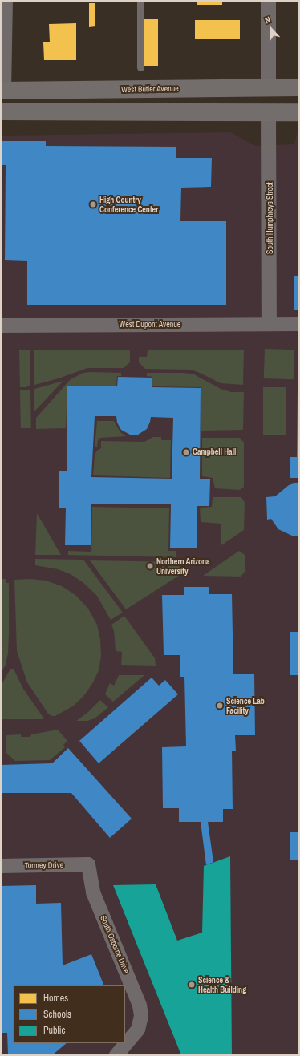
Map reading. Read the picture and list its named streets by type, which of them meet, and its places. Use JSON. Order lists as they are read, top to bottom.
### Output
{
  "streets": {
    "main road": ["West Butler Avenue"],
    "street": [
      "South Humphreys Street",
      "West Dupont Avenue",
      "Tormey Drive",
      "South Osborne Drive"
    ]
  },
  "crossings": [
    ["South Humphreys Street", "West Dupont Avenue"],
    ["Tormey Drive", "South Osborne Drive"]
  ],
  "places": [
    "High Country Conference Center",
    "Campbell Hall",
    "Northern Arizona University",
    "Science Lab Facility",
    "Science & Health Building"
  ],
  "legend": ["Homes", "Schools", "Public"],
  "north": "top"
}
